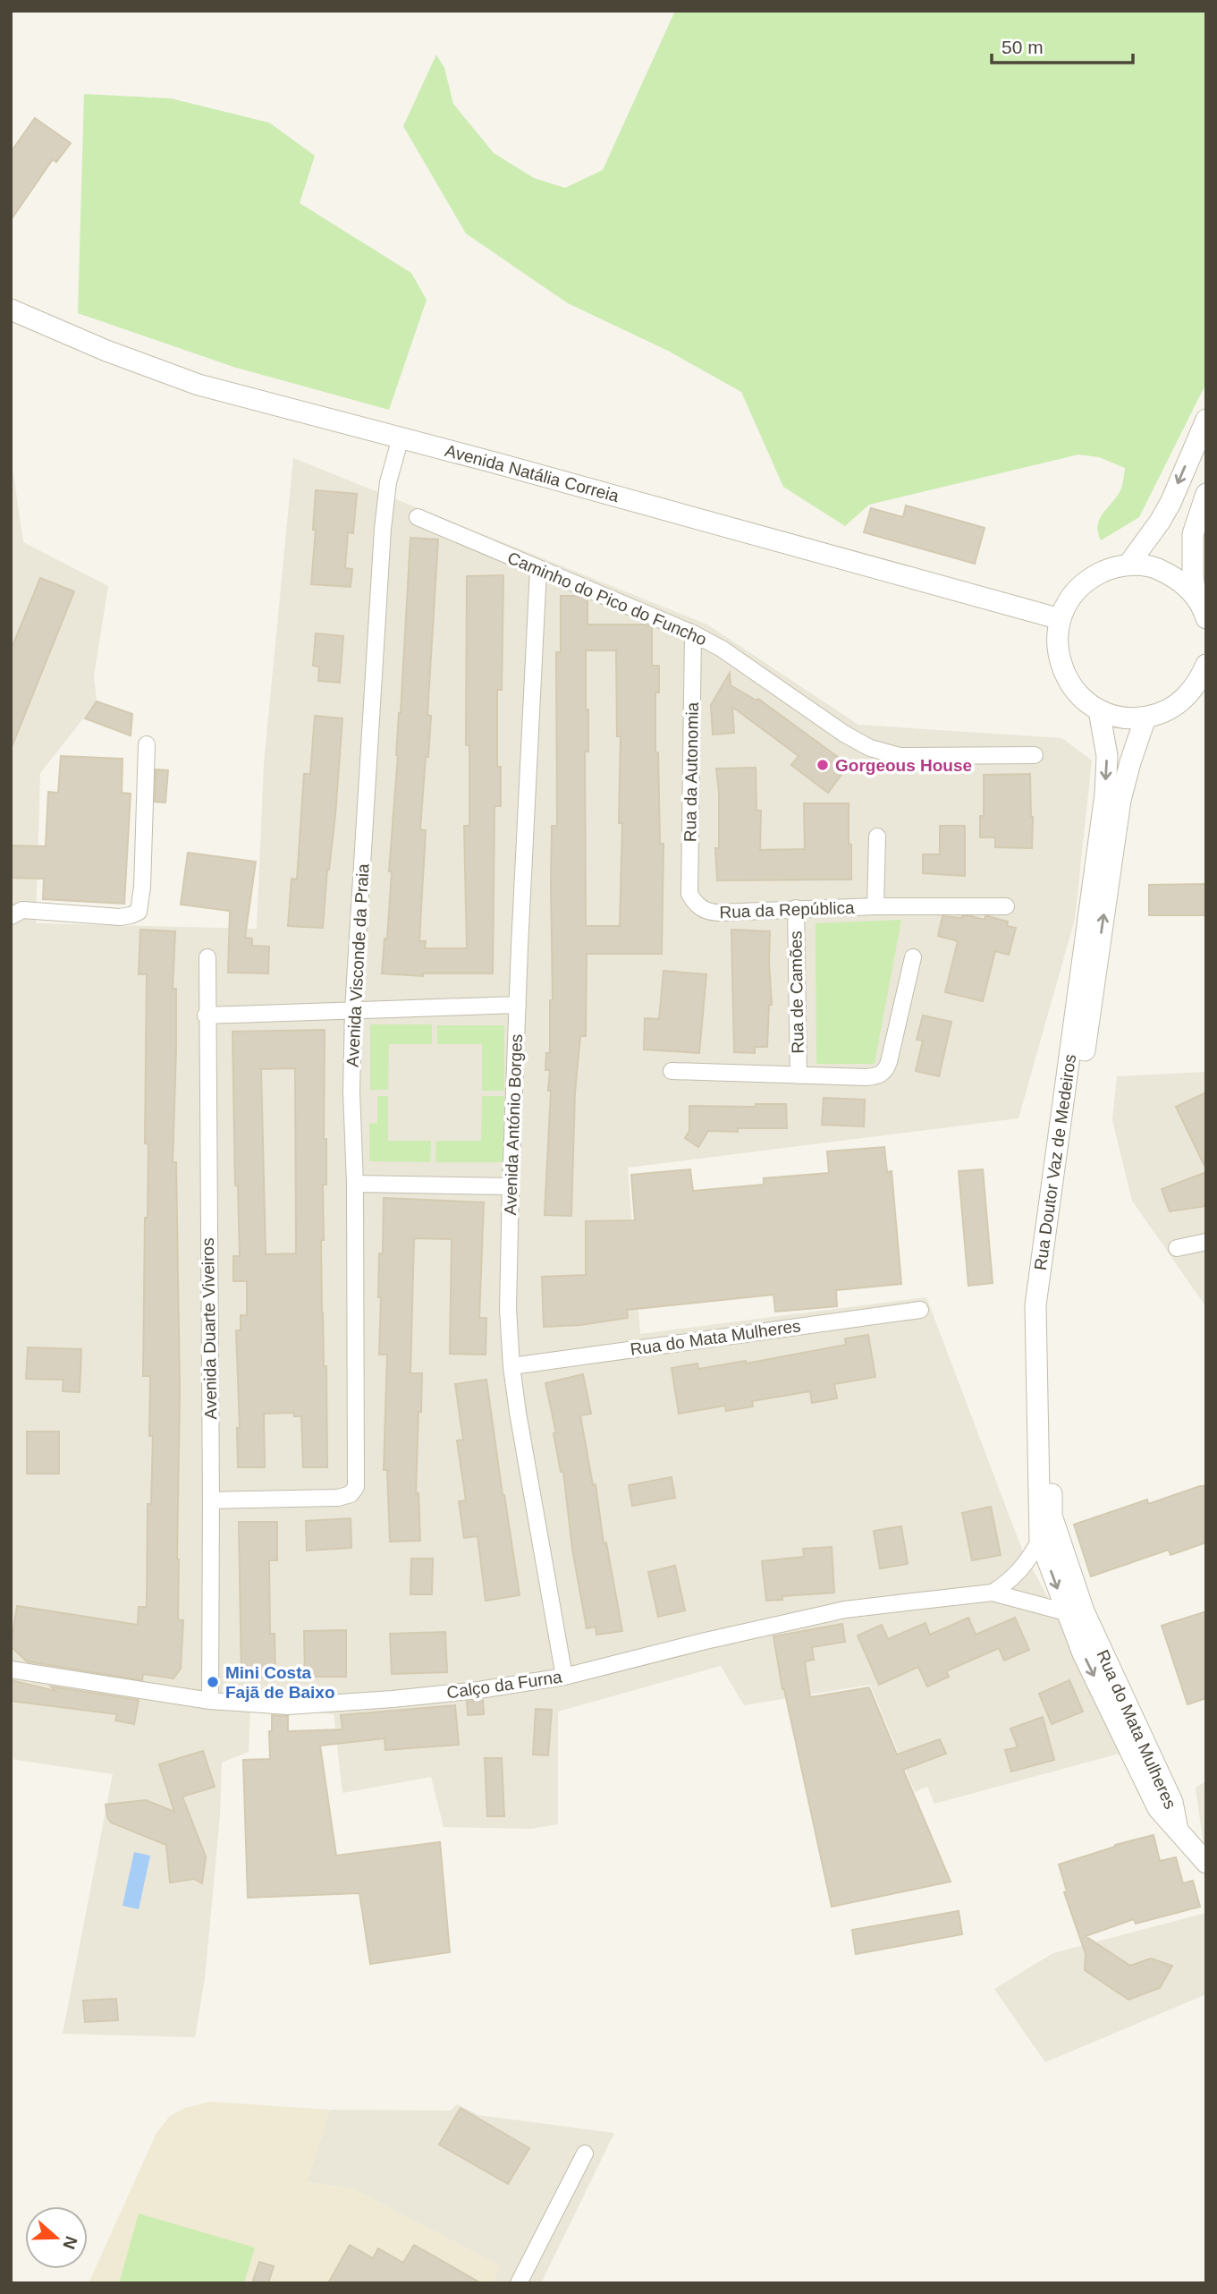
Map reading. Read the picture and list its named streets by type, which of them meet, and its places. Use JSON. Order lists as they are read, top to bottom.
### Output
{
  "streets": {
    "street": [
      "Avenida Natália Correia",
      "Caminho do Pico do Funcho",
      "Rua da Autonomia",
      "Rua da República",
      "Avenida Visconde da Praia",
      "Rua de Camões",
      "Avenida António Borges",
      "Rua Doutor Vaz de Medeiros",
      "Avenida Duarte Viveiros",
      "Rua do Mata Mulheres",
      "Calço da Furna"
    ]
  },
  "crossings": [
    ["Avenida Natália Correia", "Avenida Visconde da Praia"],
    ["Caminho do Pico do Funcho", "Rua da Autonomia"],
    ["Caminho do Pico do Funcho", "Avenida António Borges"],
    ["Rua da Autonomia", "Rua da República"],
    ["Rua da República", "Rua de Camões"],
    ["Avenida Visconde da Praia", "Avenida Duarte Viveiros"],
    ["Avenida António Borges", "Rua do Mata Mulheres"],
    ["Avenida António Borges", "Calço da Furna"],
    ["Rua Doutor Vaz de Medeiros", "Rua do Mata Mulheres"],
    ["Rua Doutor Vaz de Medeiros", "Calço da Furna"],
    ["Avenida Duarte Viveiros", "Calço da Furna"],
    ["Rua do Mata Mulheres", "Calço da Furna"]
  ],
  "places": ["Gorgeous House", "Mini Costa Fajã de Baixo"],
  "scale_bar": "50 m",
  "north": "right"
}
